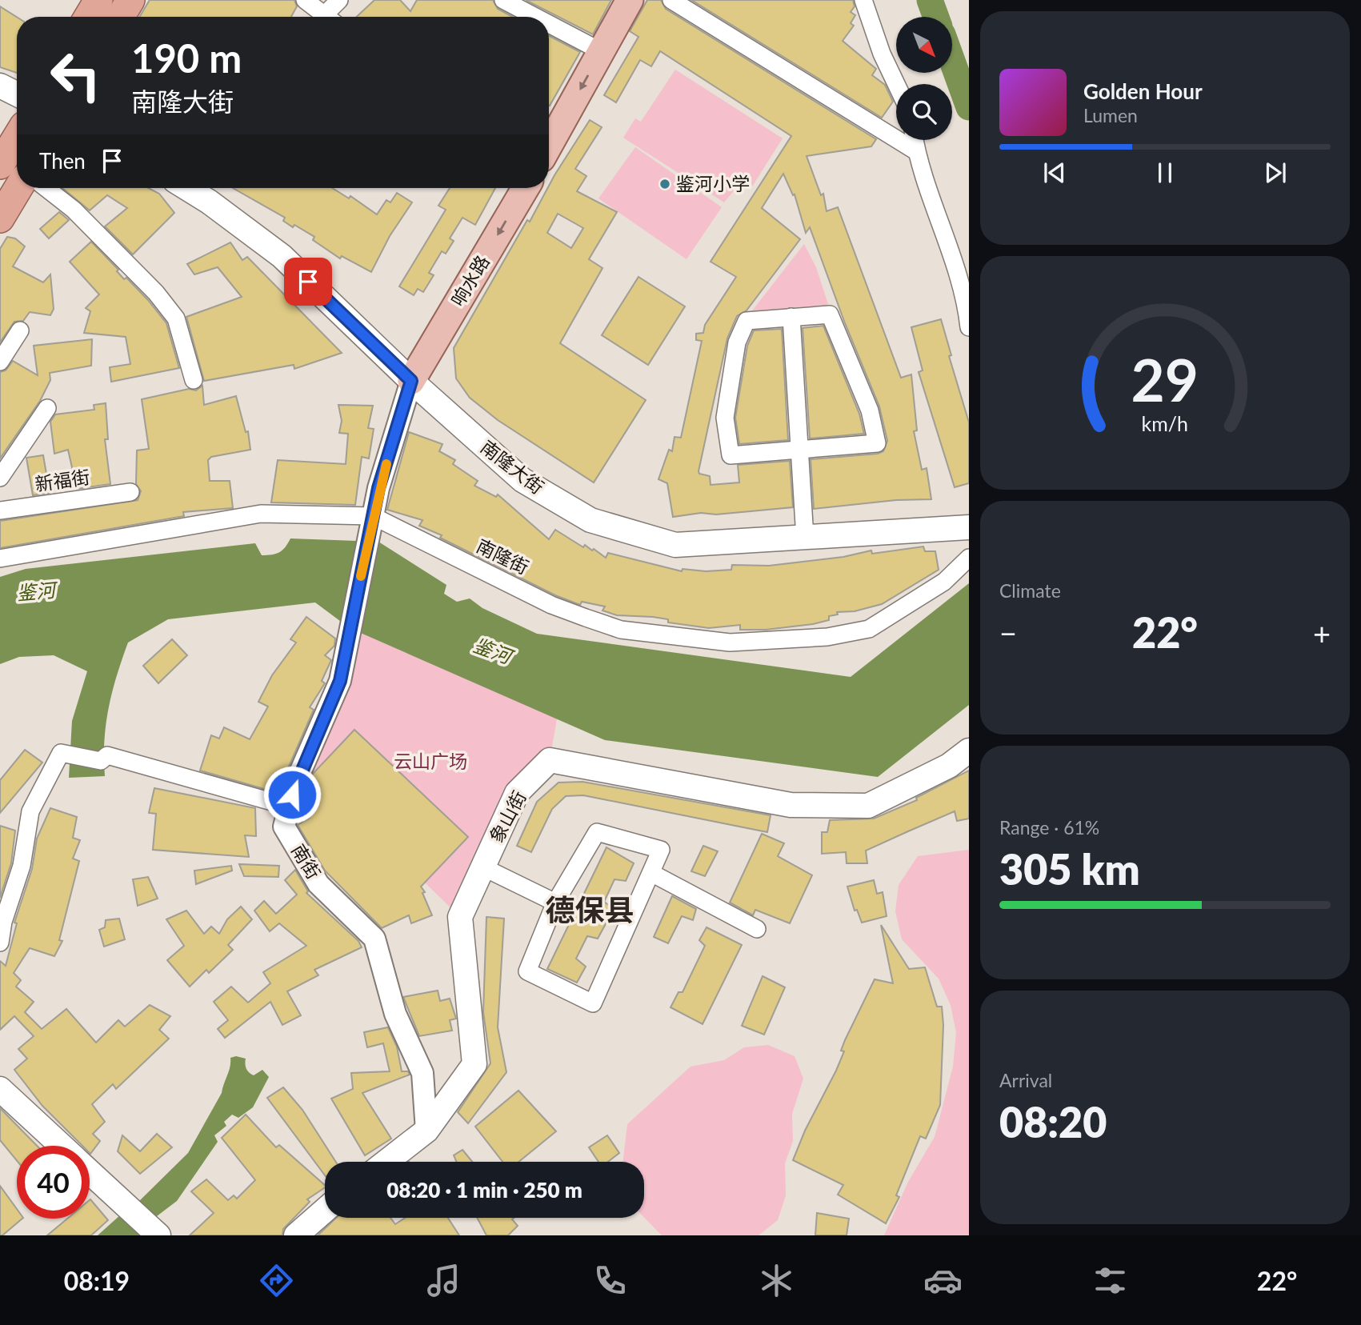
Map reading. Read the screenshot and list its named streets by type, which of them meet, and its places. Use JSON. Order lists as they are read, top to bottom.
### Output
{
  "streets": {
    "main road": ["响水路", "南隆大街", "象山街"],
    "street": ["新福街", "南隆街", "南街"]
  },
  "crossings": [
    ["响水路", "南隆大街"],
    ["响水路", "南街"],
    ["南隆大街", "南街"],
    ["南隆街", "南街"],
    ["象山街", "南街"]
  ],
  "one_way": ["响水路"],
  "districts": ["德保县"],
  "water": ["鉴河"],
  "parks": ["云山广场"],
  "places": ["鉴河小学"],
  "north": "bottom right",
  "page": {
    "turn": ["190 m", "南隆大街"],
    "song": ["Golden Hour", "Lumen"],
    "then": "Then",
    "tile": [
      "Climate",
      ["Range · 61%", "305 km"],
      ["Arrival", "08:20"]
    ],
    "heat": ["−", "22°", "+"],
    "limit": "40",
    "trip": "08:20 · 1 min · 250 m",
    "tabs": ["08:19", "22°"],
    "gauge": ["29", "km/h"]
  }
}
